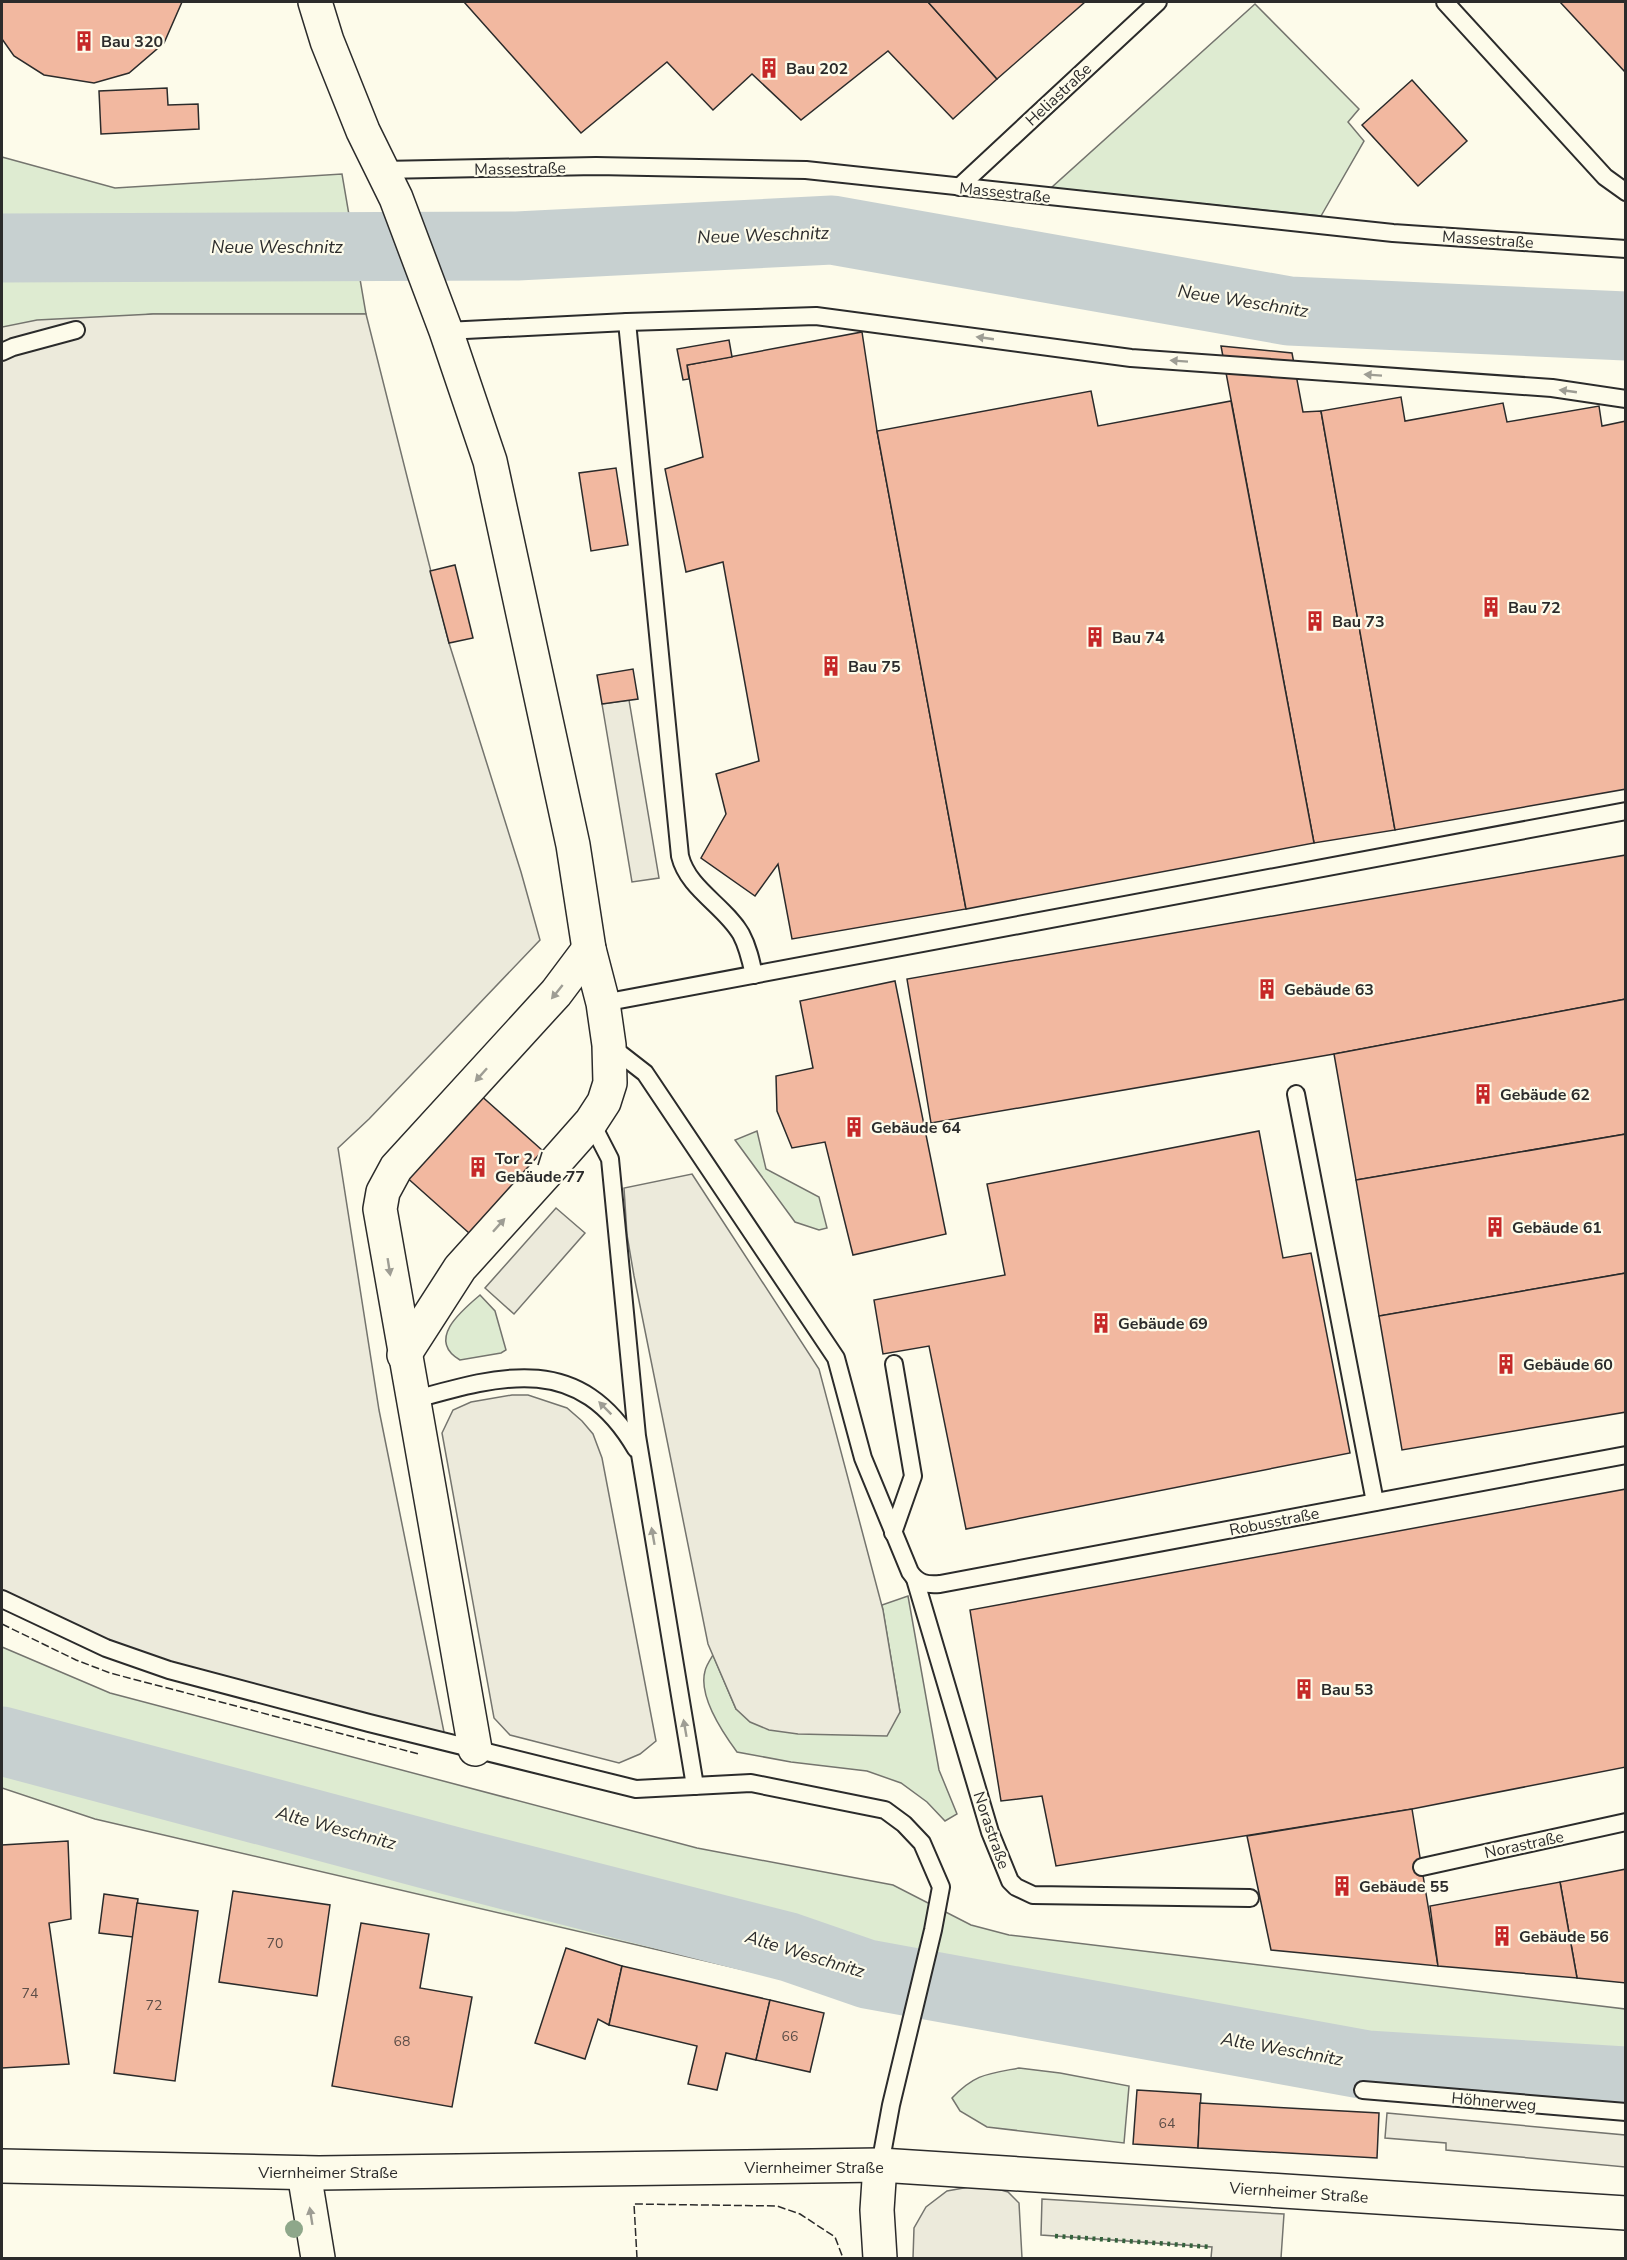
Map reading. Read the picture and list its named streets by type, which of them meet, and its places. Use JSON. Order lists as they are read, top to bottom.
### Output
{
  "streets": {
    "street": ["Viernheimer Straße"],
    "lane": [
      "Heliastraße",
      "Massestraße",
      "Robusstraße",
      "Norastraße",
      "Höhnerweg"
    ]
  },
  "crossings": [
    ["Heliastraße", "Massestraße"],
    ["Robusstraße", "Norastraße"]
  ],
  "water": ["Neue Weschnitz", "Alte Weschnitz"],
  "places": {
    "building": [
      "Bau 320",
      "Bau 202",
      "Bau 72",
      "Bau 73",
      "Bau 74",
      "Bau 75",
      "Gebäude 63",
      "Gebäude 62",
      "Gebäude 64",
      "Tor 2 / Gebäude 77",
      "Gebäude 61",
      "Gebäude 69",
      "Gebäude 60",
      "Bau 53",
      "Gebäude 55",
      "Gebäude 56"
    ]
  },
  "house_numbers": [
    "70",
    "74",
    "72",
    "66",
    "68",
    "64"
  ]
}
